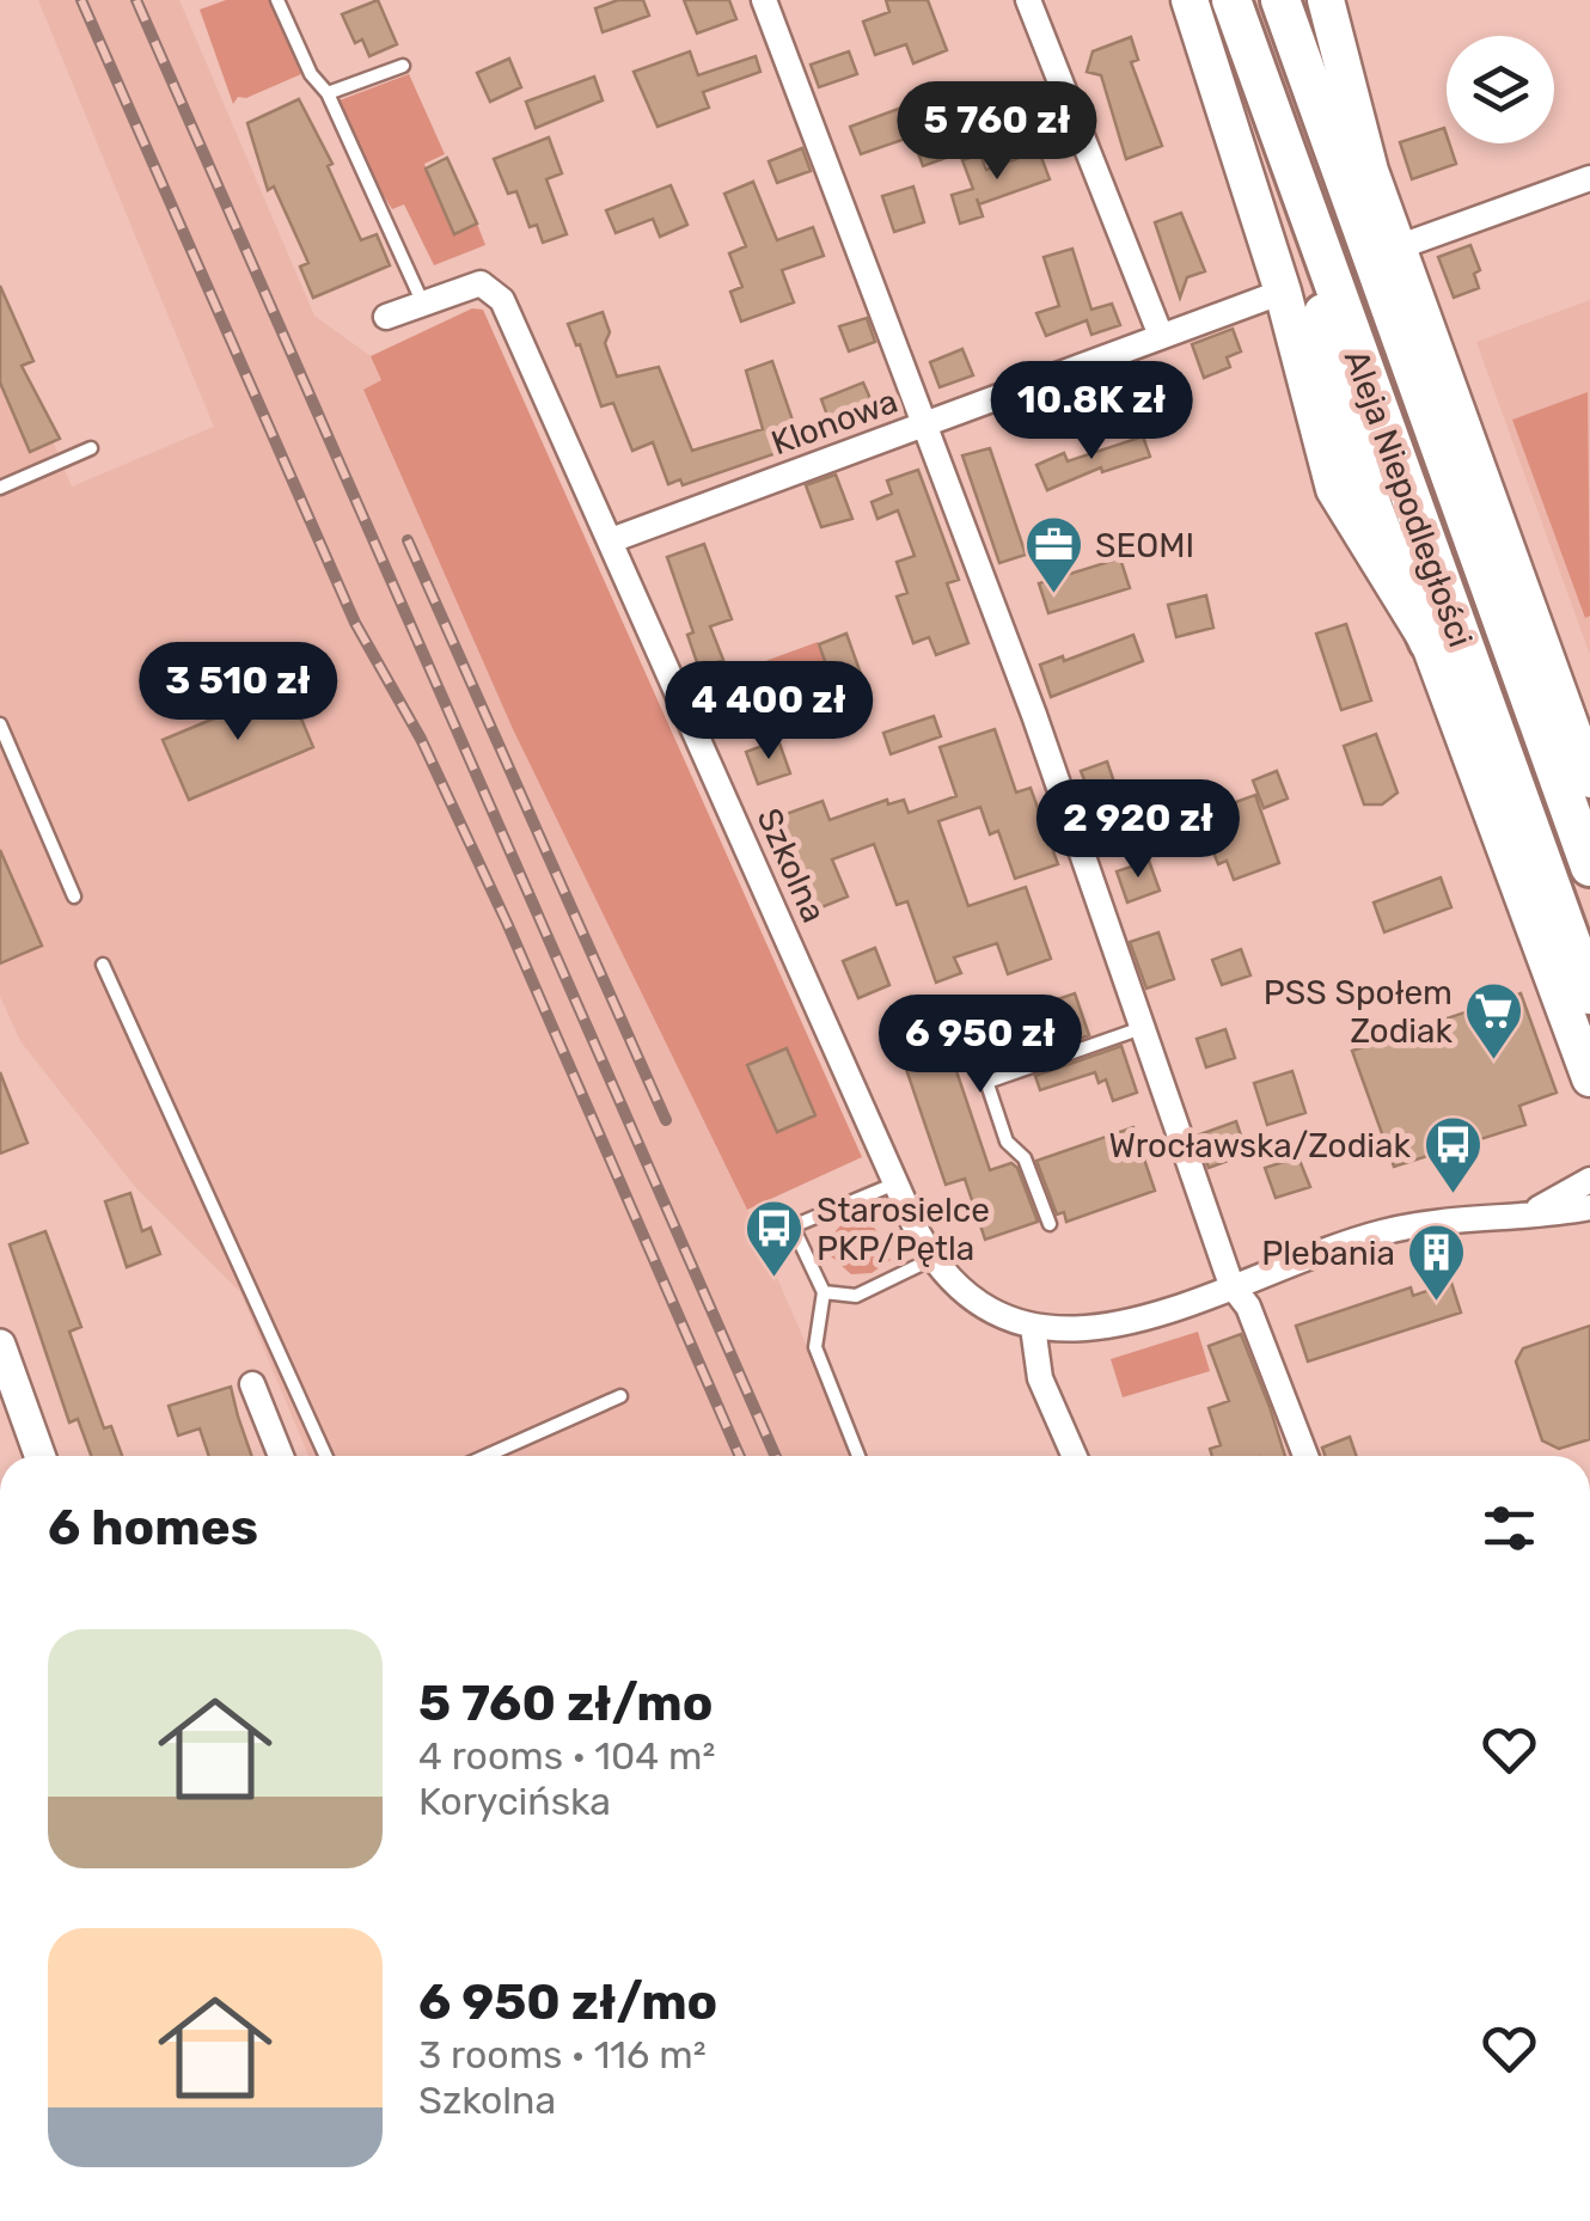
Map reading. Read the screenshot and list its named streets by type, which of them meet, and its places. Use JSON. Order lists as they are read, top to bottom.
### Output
{
  "streets": {
    "main road": ["Aleja Niepodległości"],
    "street": ["Klonowa", "Szkolna"]
  },
  "crossings": [
    ["Klonowa", "Szkolna"]
  ],
  "places": {
    "office": ["SEOMI"],
    "supermarket": ["PSS Społem Zodiak"],
    "bus stop": ["Wrocławska/Zodiak", "Starosielce PKP/Pętla"],
    "building": ["Plebania"]
  },
  "page": {
    "price": [
      "5 760 zł",
      "10.8K zł",
      "3 510 zł",
      "4 400 zł",
      "2 920 zł",
      "6 950 zł"
    ],
    "heading": "6 homes",
    "list": [
      {
        "name": "5 760 zł/mo",
        "note": "4 rooms · 104 m² · Korycińska"
      },
      {
        "name": "6 950 zł/mo",
        "note": "3 rooms · 116 m² · Szkolna"
      }
    ]
  }
}
